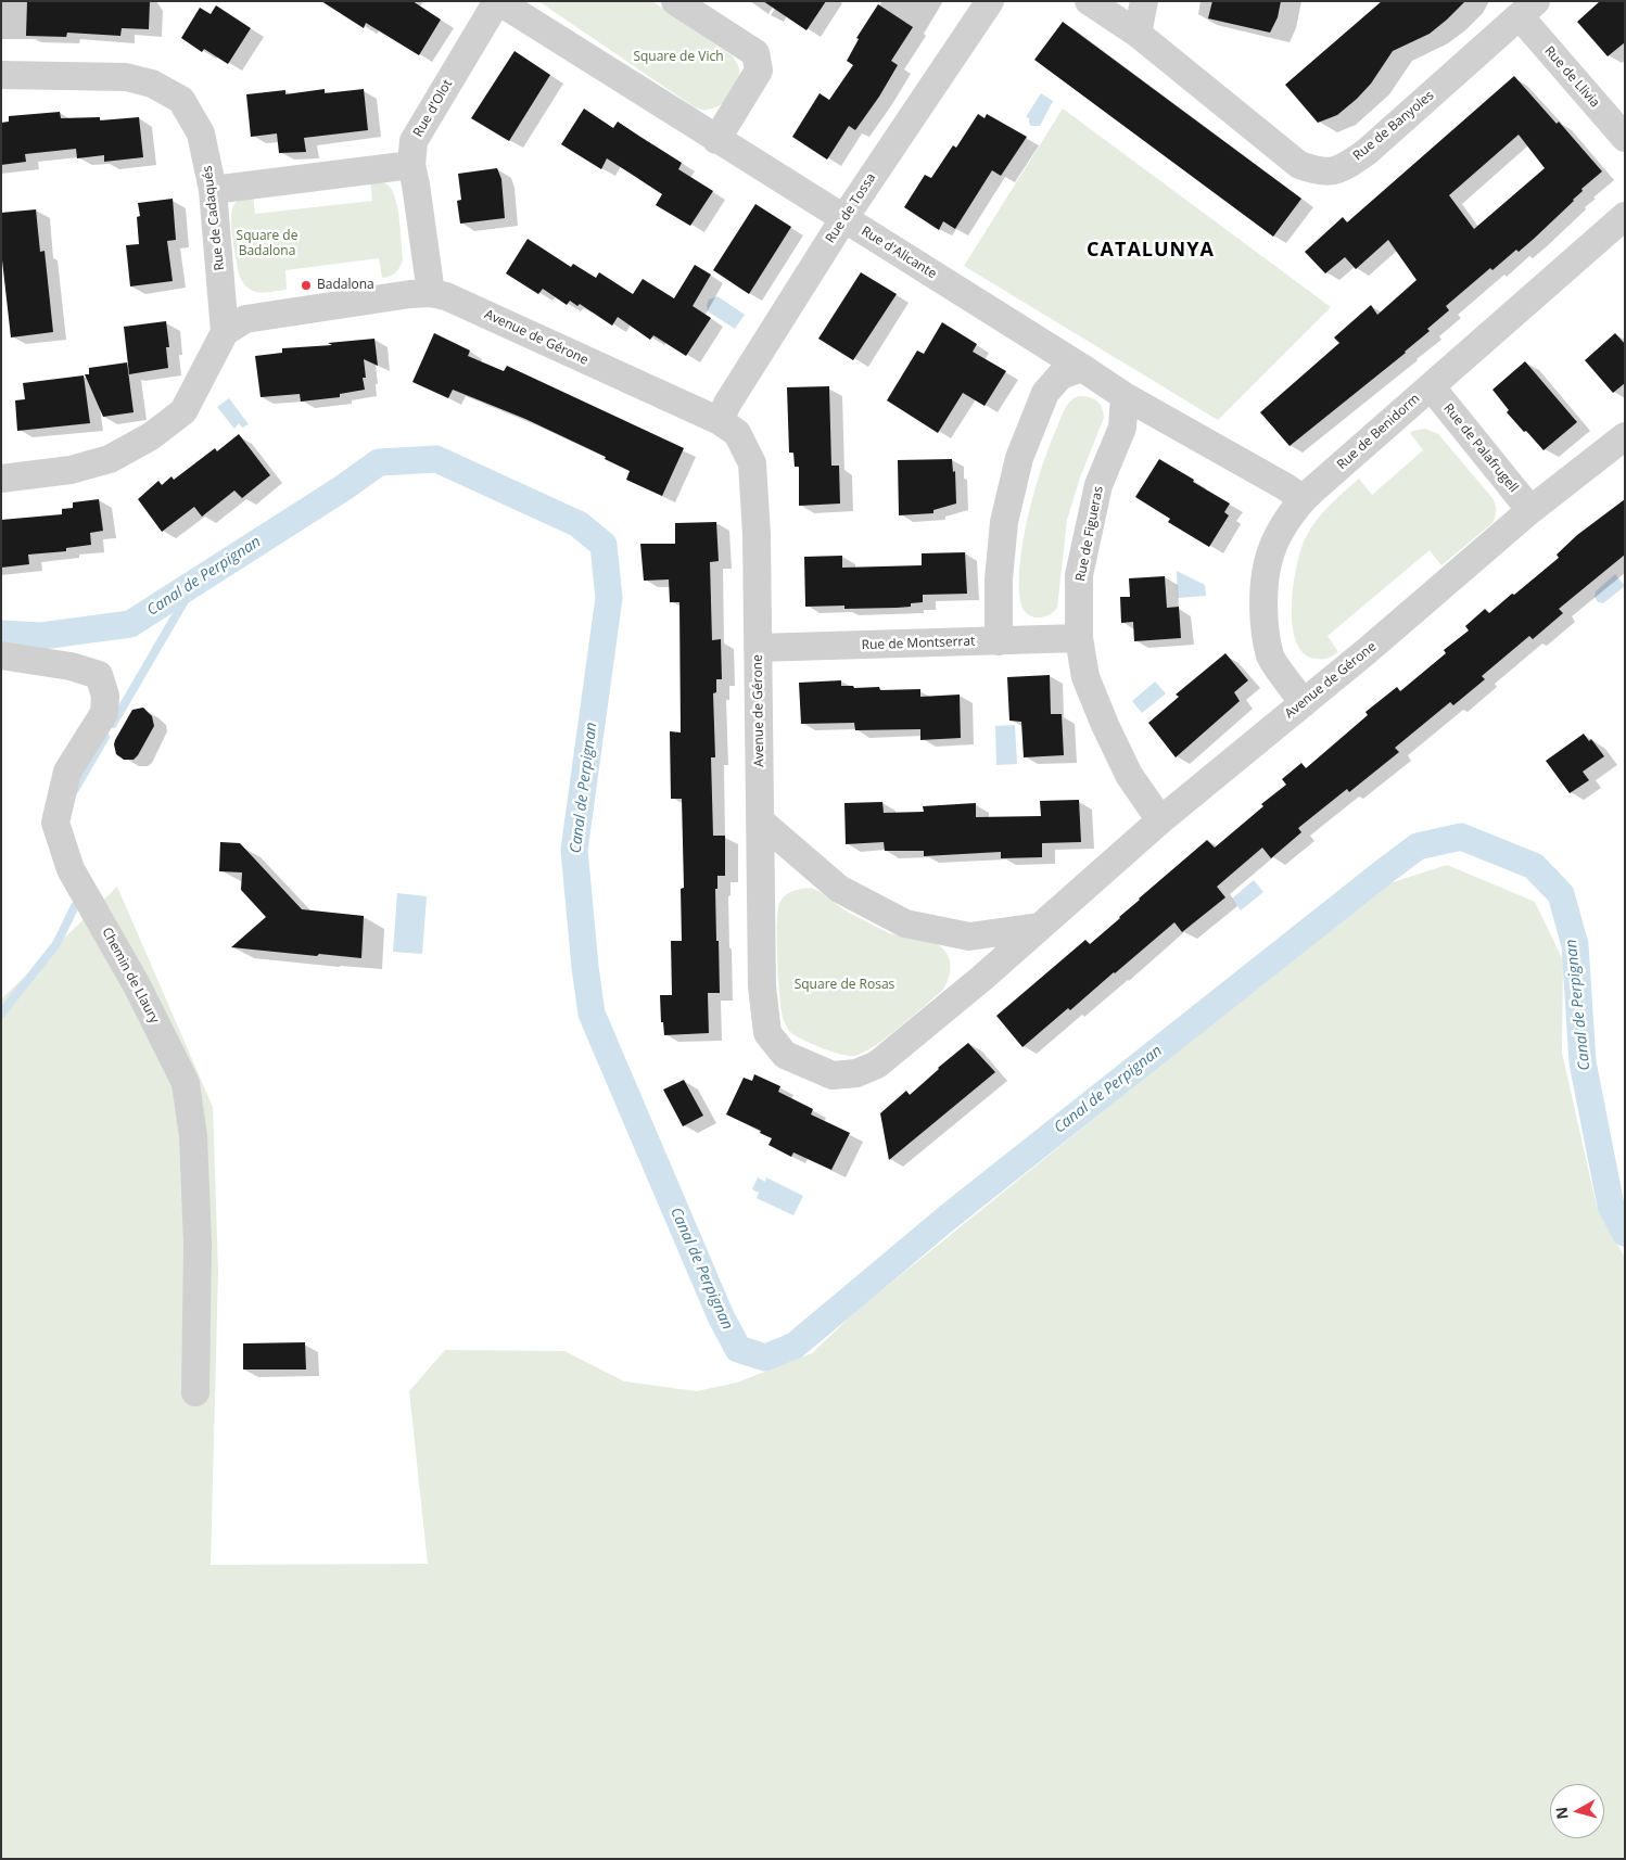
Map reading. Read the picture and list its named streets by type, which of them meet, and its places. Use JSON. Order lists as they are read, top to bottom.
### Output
{
  "streets": {
    "street": [
      "Rue de Llivia",
      "Rue d'Olot",
      "Rue de Banyoles",
      "Rue de Tossa",
      "Rue de Cadaqués",
      "Rue d'Alicante",
      "Avenue de Gérone",
      "Rue de Benidorm",
      "Rue de Palafrugell",
      "Rue de Figueras",
      "Rue de Montserrat",
      "Chemin de Llaury"
    ]
  },
  "crossings": [
    ["Rue de Llivia", "Rue de Banyoles"],
    ["Rue d'Olot", "Rue d'Alicante"],
    ["Rue d'Olot", "Avenue de Gérone"],
    ["Rue de Tossa", "Rue d'Alicante"],
    ["Rue de Tossa", "Avenue de Gérone"],
    ["Rue de Cadaqués", "Avenue de Gérone"],
    ["Rue d'Alicante", "Rue de Benidorm"],
    ["Rue d'Alicante", "Rue de Figueras"],
    ["Avenue de Gérone", "Rue de Benidorm"],
    ["Avenue de Gérone", "Rue de Palafrugell"],
    ["Avenue de Gérone", "Rue de Figueras"],
    ["Avenue de Gérone", "Rue de Montserrat"],
    ["Rue de Benidorm", "Rue de Palafrugell"],
    ["Rue de Figueras", "Rue de Montserrat"]
  ],
  "districts": ["CATALUNYA"],
  "water": ["Canal de Perpignan"],
  "parks": ["Square de Vich", "Square de Badalona", "Square de Rosas"],
  "places": ["Badalona"],
  "north": "left"
}
